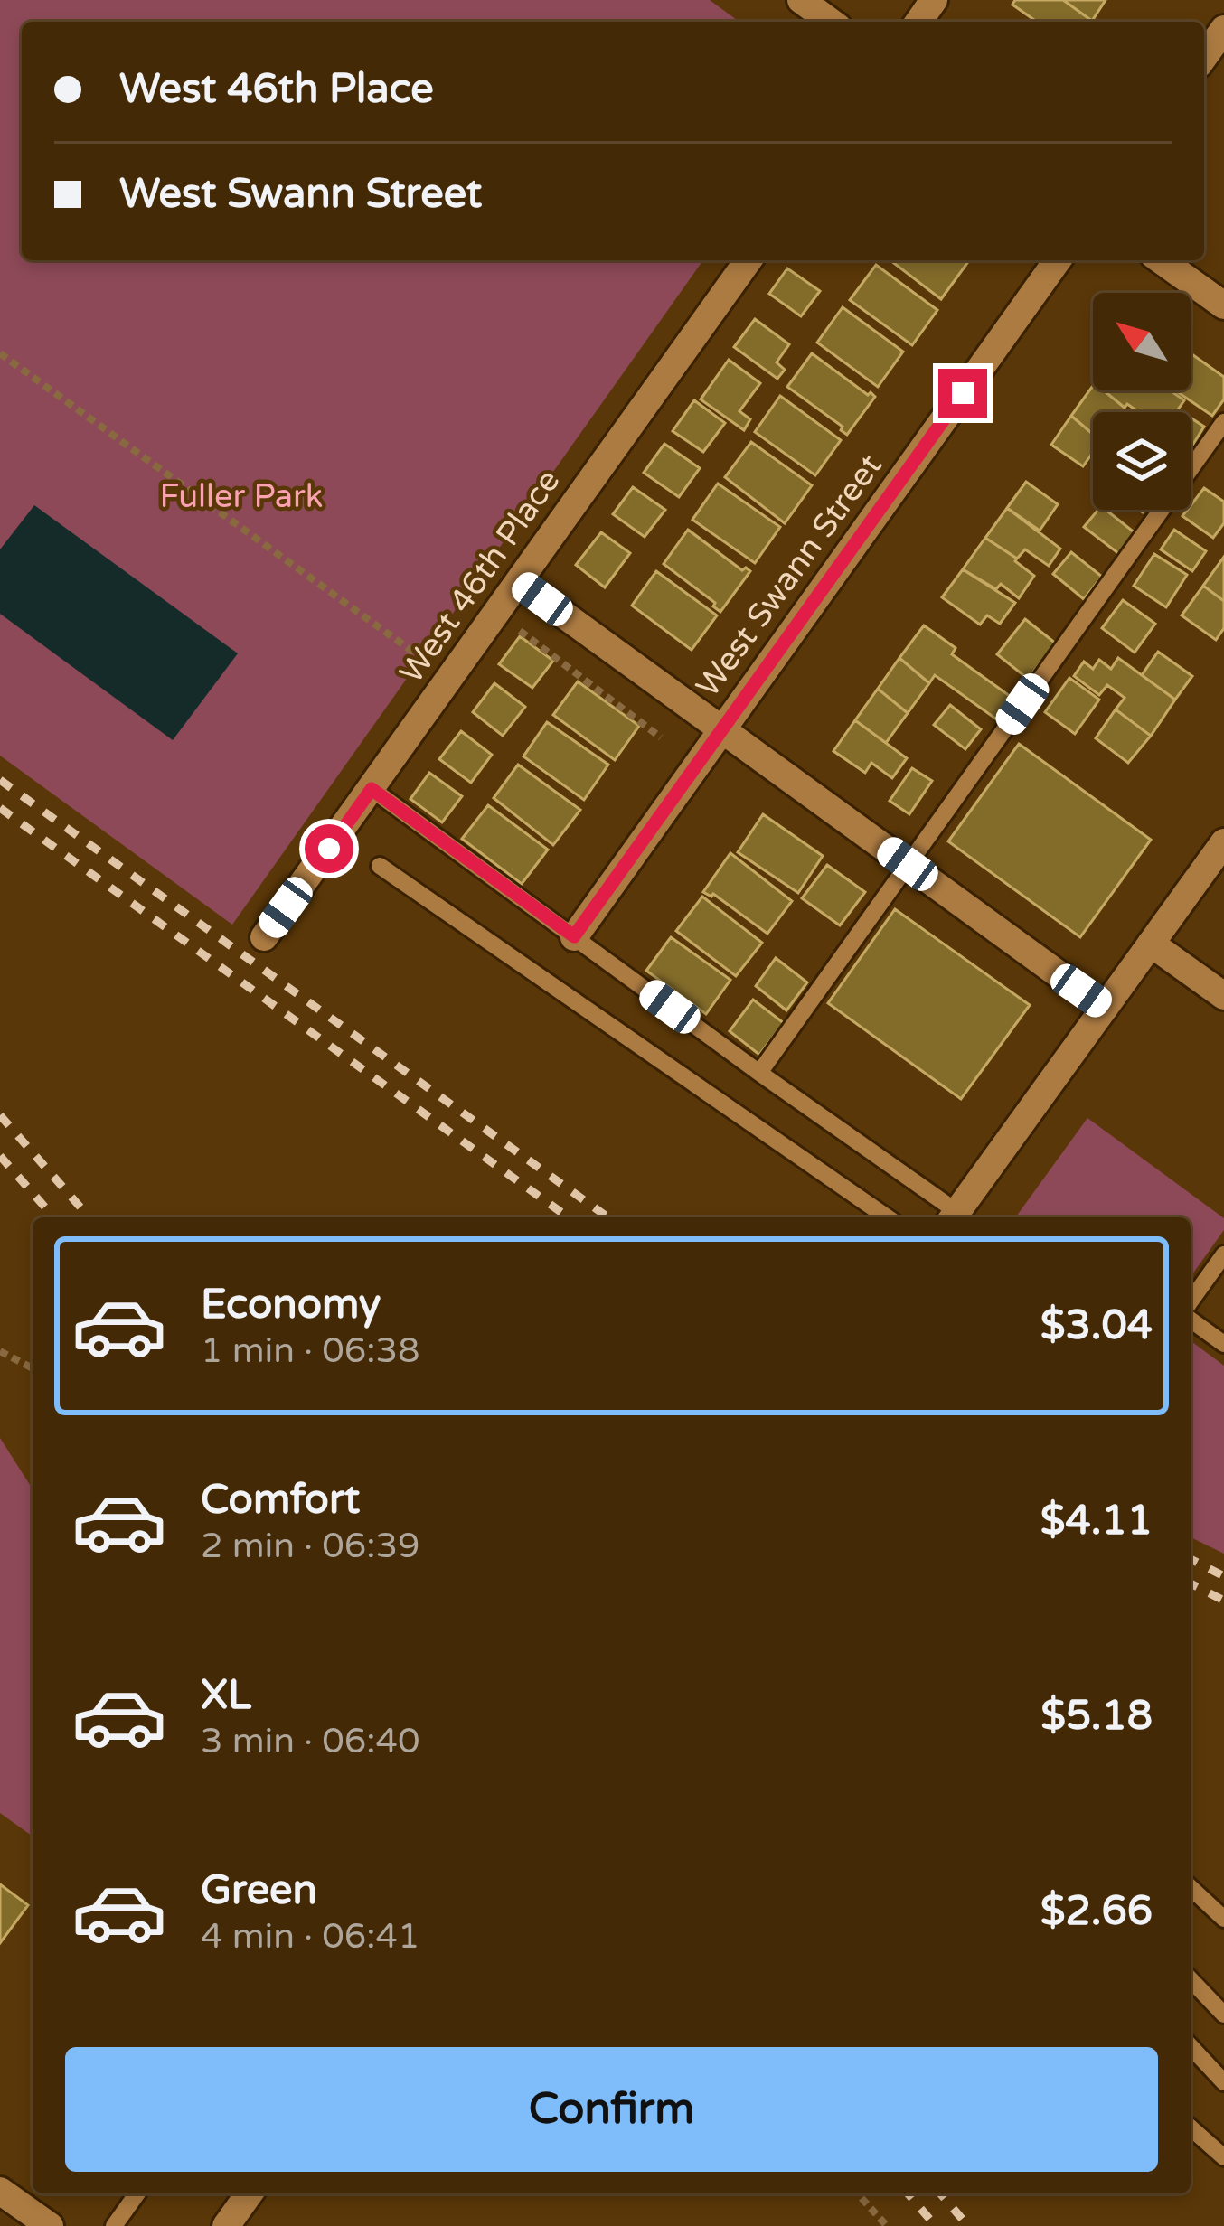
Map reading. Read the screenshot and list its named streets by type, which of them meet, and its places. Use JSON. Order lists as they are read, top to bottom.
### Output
{
  "streets": {
    "street": ["West Swann Street", "West 46th Place"]
  },
  "parks": ["Fuller Park"],
  "north": "top left",
  "page": {
    "banner": ["West 46th Place", "West Swann Street"],
    "list": [
      {
        "name": "Economy",
        "note": "1 min · 06:38",
        "value": "$3.04"
      },
      {
        "name": "Comfort",
        "note": "2 min · 06:39",
        "value": "$4.11"
      },
      {
        "name": "XL",
        "note": "3 min · 06:40",
        "value": "$5.18"
      },
      {
        "name": "Green",
        "note": "4 min · 06:41",
        "value": "$2.66"
      }
    ],
    "buttons": "Confirm"
  }
}
